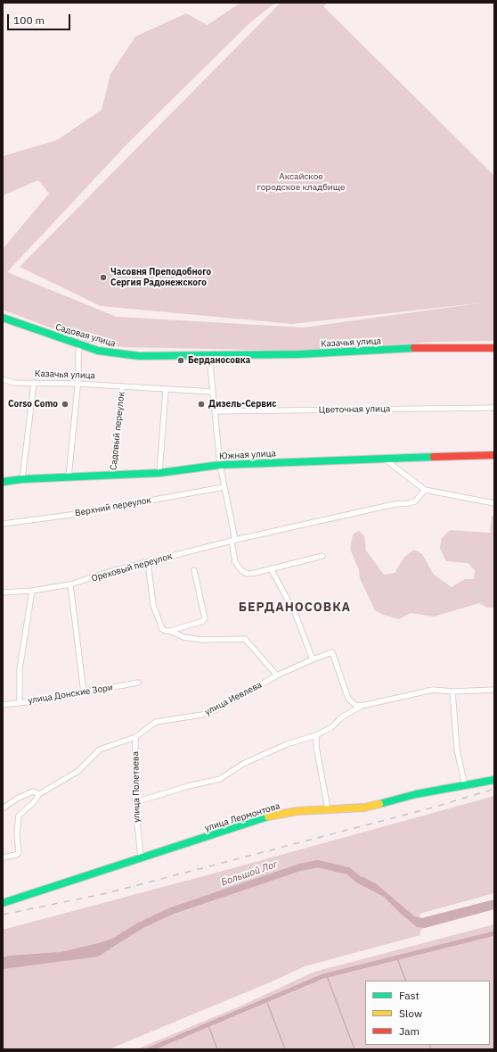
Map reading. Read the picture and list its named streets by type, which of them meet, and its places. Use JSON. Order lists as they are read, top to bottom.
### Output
{
  "streets": {
    "street": [
      "Садовая улица",
      "Казачья улица",
      "Цветочная улица",
      "Садовый переулок",
      "Южная улица",
      "Верхний переулок",
      "Ореховый переулок",
      "улица Донские Зори",
      "улица Иевлева",
      "улица Полетаева",
      "улица Лермонтова"
    ]
  },
  "crossings": [
    ["Садовая улица", "Казачья улица"],
    ["Казачья улица", "Садовый переулок"],
    ["Садовый переулок", "Южная улица"],
    ["улица Иевлева", "улица Полетаева"],
    ["улица Полетаева", "улица Лермонтова"]
  ],
  "districts": ["БЕРДАНОСОВКА"],
  "water": ["Большой Лог"],
  "parks": ["Аксайское городское кладбище"],
  "places": [
    "Часовня Преподобного Сергия Радонежского",
    "Берданосовка",
    "Corso Como",
    "Дизель-Сервис"
  ],
  "legend": ["Fast", "Slow", "Jam"],
  "scale_bar": "100 m"
}
